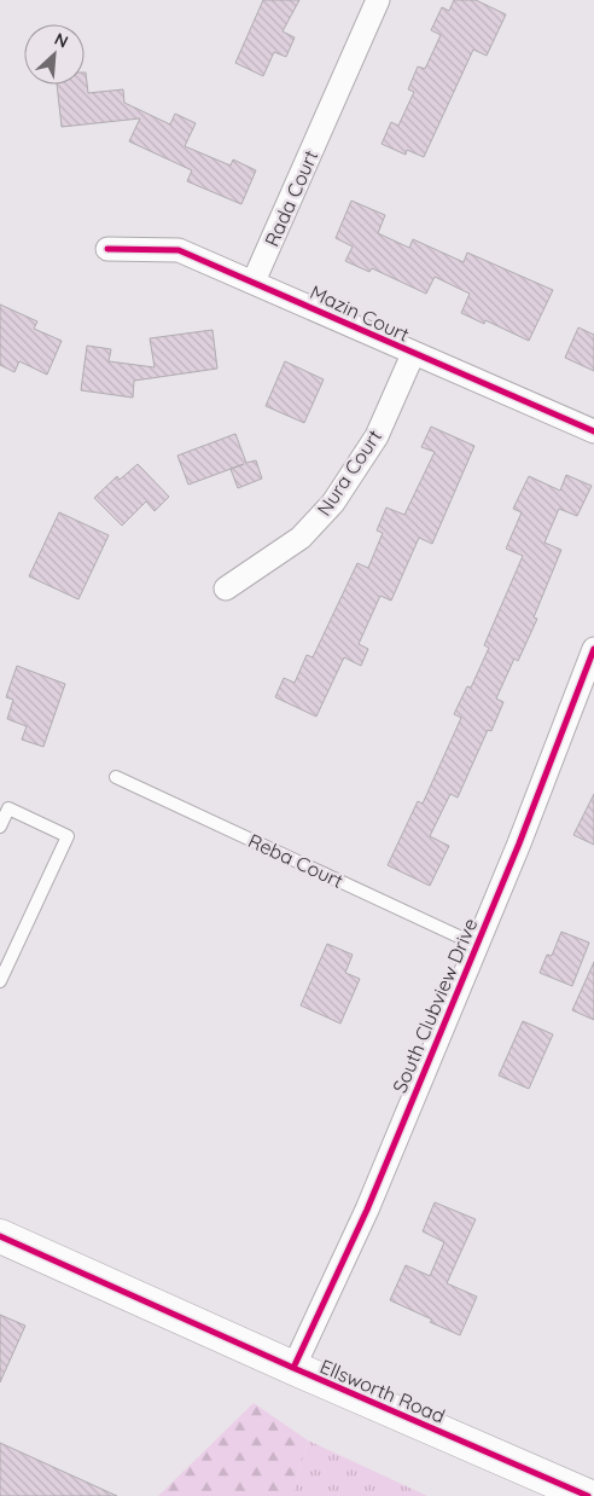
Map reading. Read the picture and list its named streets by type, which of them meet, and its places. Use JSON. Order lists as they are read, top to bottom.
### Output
{
  "streets": {
    "main road": ["Ellsworth Road"],
    "street": [
      "Rada Court",
      "Mazin Court",
      "Nura Court",
      "South Clubview Drive"
    ],
    "lane": ["Reba Court"]
  },
  "crossings": [
    ["Rada Court", "Mazin Court"],
    ["Mazin Court", "Nura Court"],
    ["Reba Court", "South Clubview Drive"],
    ["South Clubview Drive", "Ellsworth Road"]
  ],
  "north": "top right"
}
